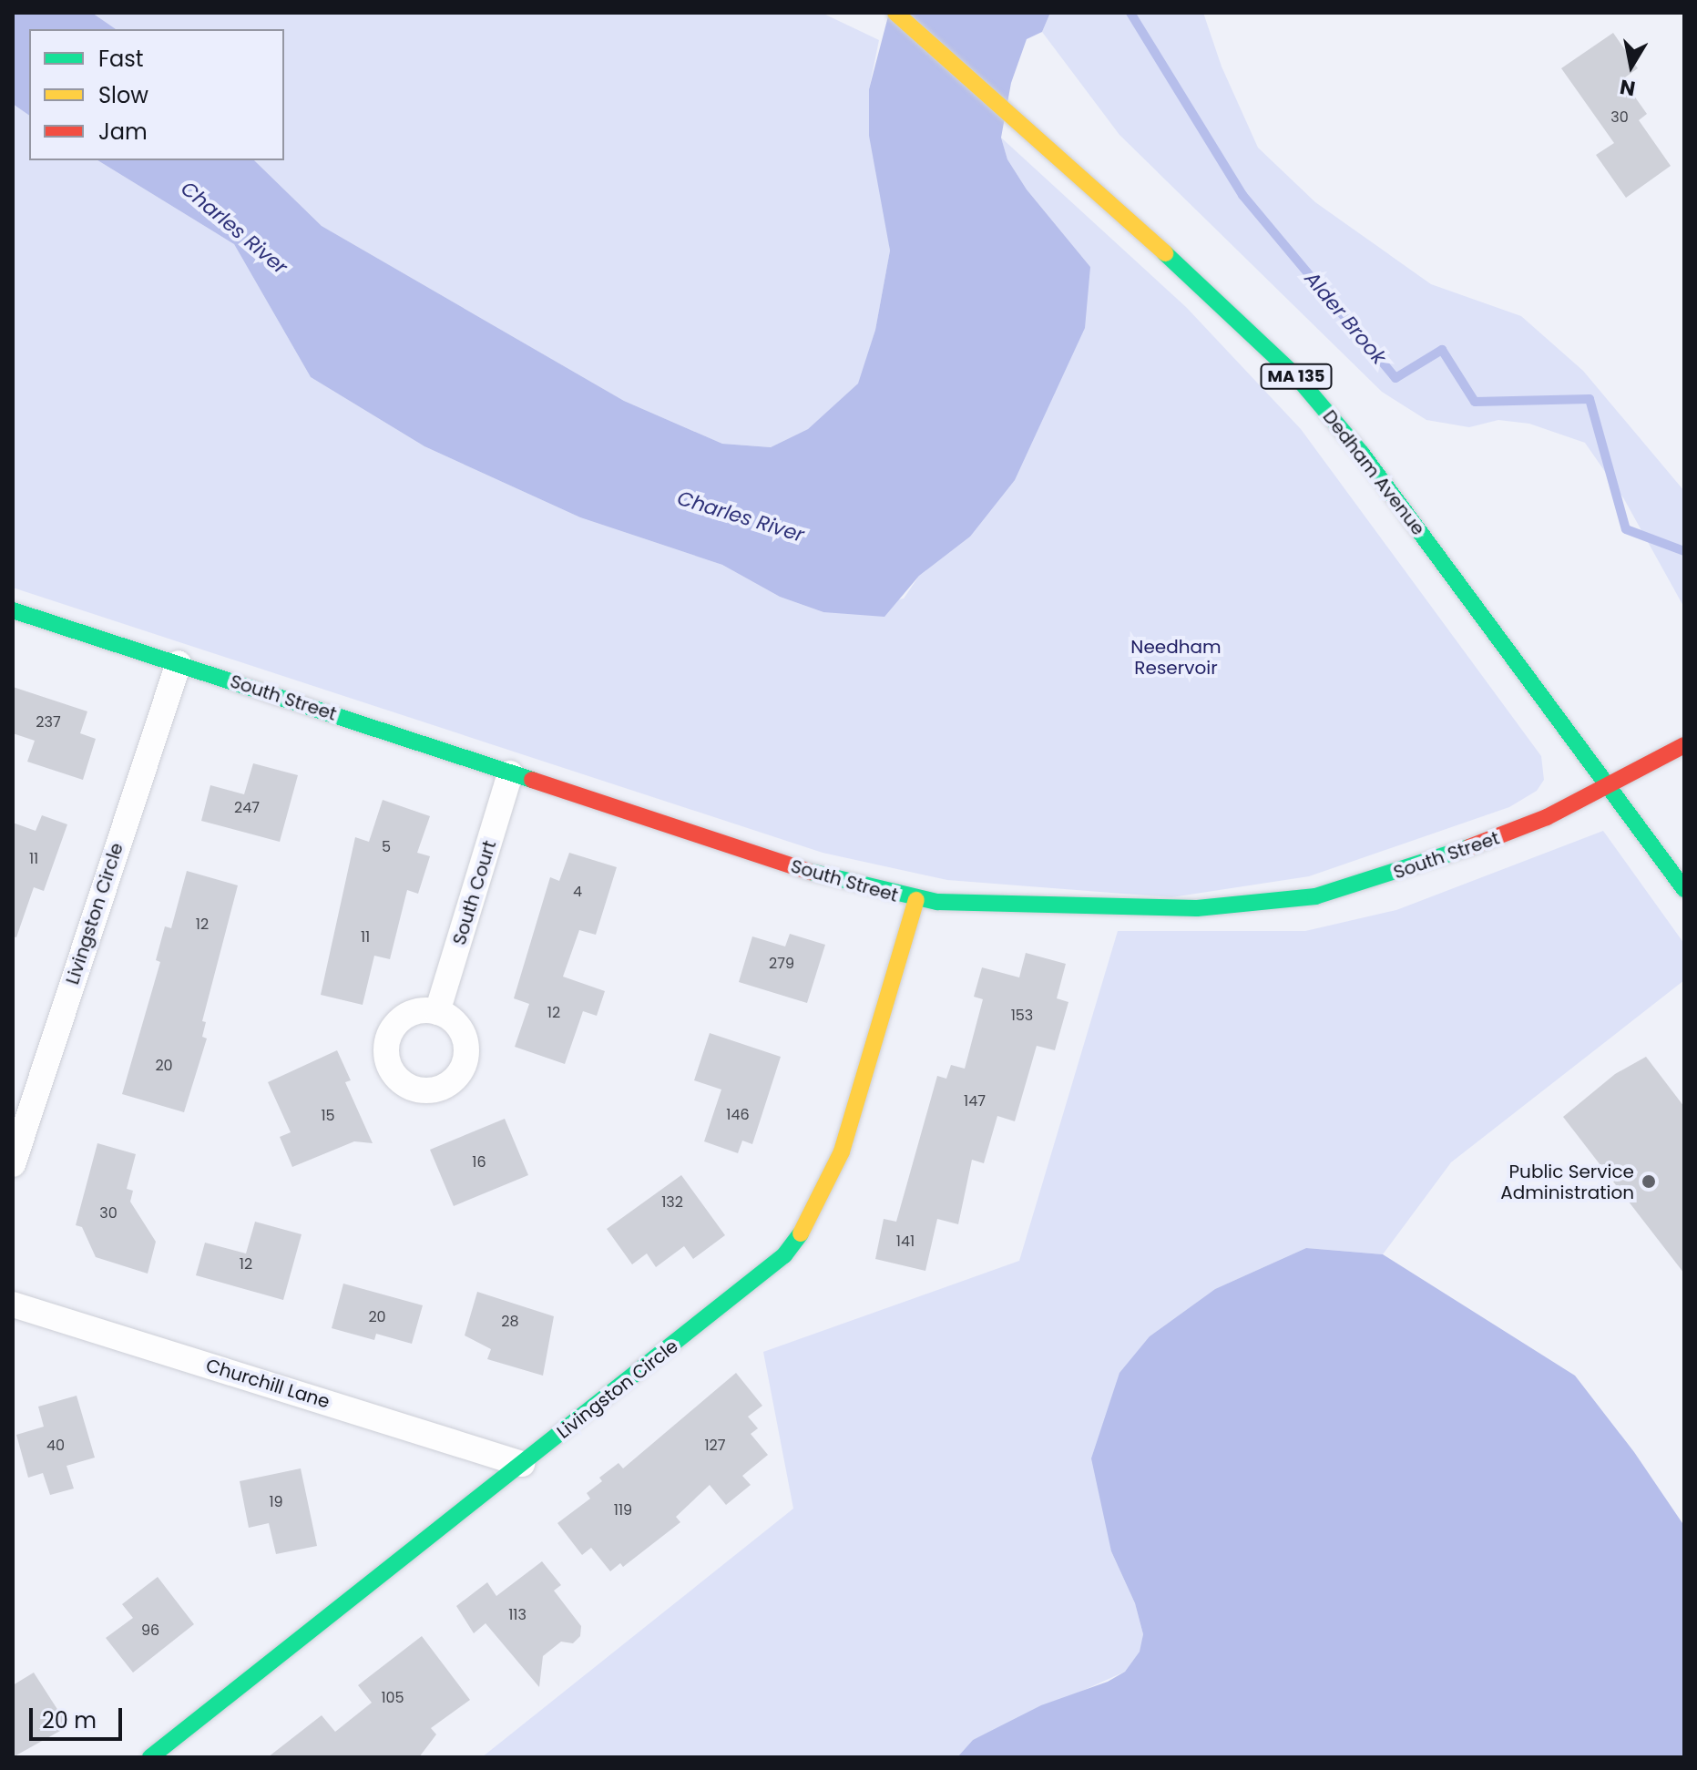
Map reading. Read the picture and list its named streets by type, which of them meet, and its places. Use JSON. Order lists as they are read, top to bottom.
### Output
{
  "streets": {
    "street": [
      "MA 135",
      "Dedham Avenue",
      "South Street",
      "South Court",
      "Livingston Circle",
      "Churchill Lane"
    ]
  },
  "crossings": [
    ["Dedham Avenue", "South Street"],
    ["South Street", "South Court"],
    ["South Street", "Livingston Circle"],
    ["Livingston Circle", "Churchill Lane"]
  ],
  "water": ["Charles River", "Alder Brook"],
  "parks": ["Needham Reservoir"],
  "places": ["Public Service Administration"],
  "house_numbers": [
    "30",
    "237",
    "247",
    "5",
    "11",
    "4",
    "12",
    "11",
    "279",
    "12",
    "153",
    "20",
    "147",
    "146",
    "15",
    "16",
    "132",
    "30",
    "141",
    "12",
    "20",
    "28",
    "40",
    "127",
    "19",
    "119",
    "113",
    "96",
    "105"
  ],
  "legend": ["Fast", "Slow", "Jam"],
  "scale_bar": "20 m",
  "north": "bottom"
}
